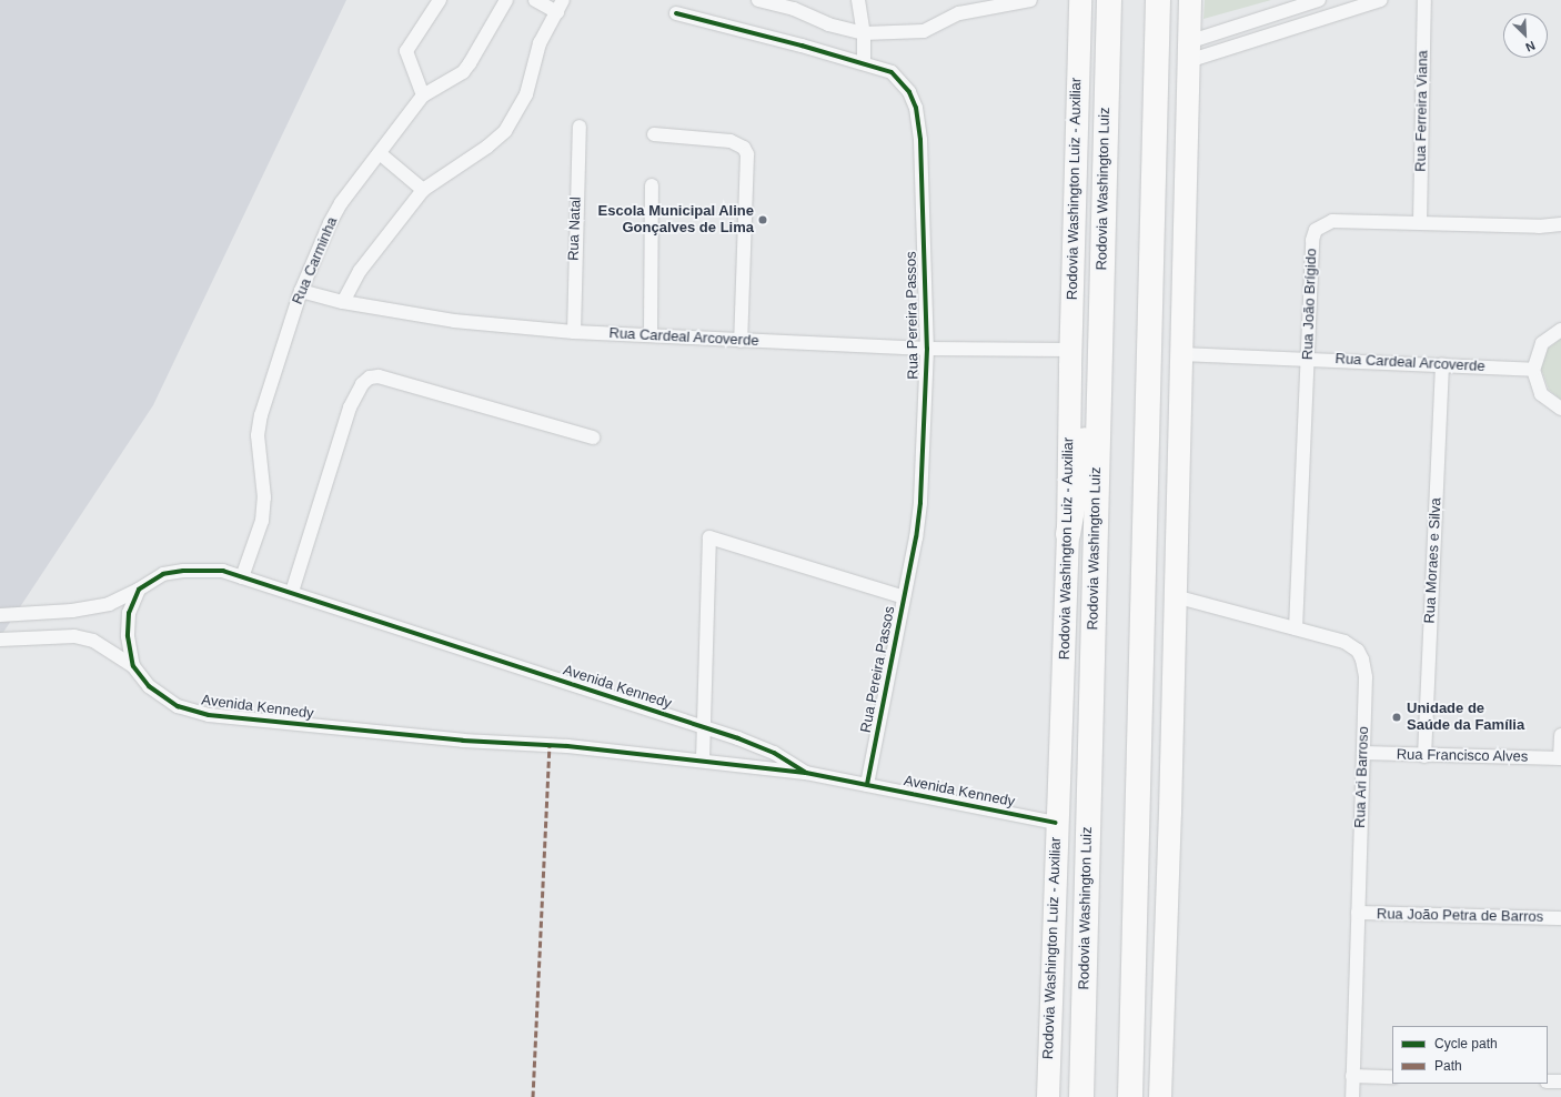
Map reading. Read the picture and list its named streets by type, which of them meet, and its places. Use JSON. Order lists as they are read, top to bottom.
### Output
{
  "streets": {
    "highway": ["Rodovia Washington Luiz - Auxiliar", "Rodovia Washington Luiz"],
    "street": [
      "Rua Ferreira Viana",
      "Rua Natal",
      "Rua Carminha",
      "Rua João Brígido",
      "Rua Pereira Passos",
      "Rua Cardeal Arcoverde",
      "Rua Moraes e Silva",
      "Avenida Kennedy",
      "Rua Francisco Alves",
      "Rua Ari Barroso",
      "Rua João Petra de Barros"
    ]
  },
  "crossings": [
    ["Rua Ferreira Viana", "Rua João Brígido"],
    ["Rodovia Washington Luiz - Auxiliar", "Rua Cardeal Arcoverde"],
    ["Rodovia Washington Luiz - Auxiliar", "Avenida Kennedy"],
    ["Rua Natal", "Rua Cardeal Arcoverde"],
    ["Rua Carminha", "Rua Cardeal Arcoverde"],
    ["Rua Carminha", "Avenida Kennedy"],
    ["Rua João Brígido", "Rua Cardeal Arcoverde"],
    ["Rua João Brígido", "Rua Ari Barroso"],
    ["Rua Pereira Passos", "Rua Cardeal Arcoverde"],
    ["Rua Pereira Passos", "Avenida Kennedy"],
    ["Rua Cardeal Arcoverde", "Rua Moraes e Silva"],
    ["Rua Moraes e Silva", "Rua Francisco Alves"],
    ["Rua Francisco Alves", "Rua Ari Barroso"],
    ["Rua Ari Barroso", "Rua João Petra de Barros"]
  ],
  "places": ["Escola Municipal Aline Gonçalves de Lima", "Unidade de Saúde da Família"],
  "legend": ["Cycle path", "Path"],
  "north": "bottom right"
}
